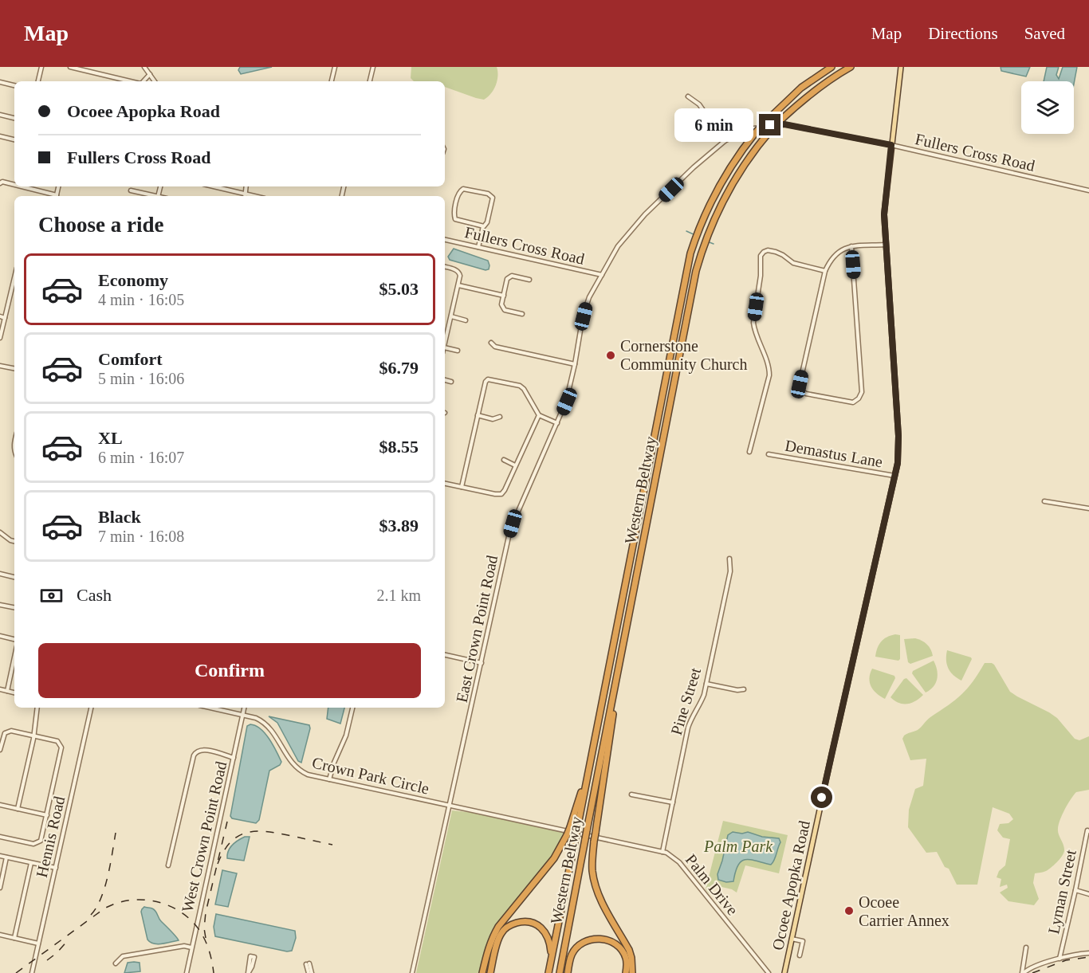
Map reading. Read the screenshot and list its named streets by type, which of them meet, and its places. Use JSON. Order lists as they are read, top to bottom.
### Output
{
  "streets": {
    "highway": ["Western Beltway"],
    "main road": ["Ocoee Apopka Road"],
    "street": [
      "Fullers Cross Road",
      "Demastus Lane",
      "East Crown Point Road",
      "Pine Street",
      "Crown Park Circle",
      "Hennis Road",
      "West Crown Point Road",
      "Palm Drive",
      "Lyman Street"
    ]
  },
  "crossings": [
    ["Fullers Cross Road", "Western Beltway"],
    ["Fullers Cross Road", "East Crown Point Road"],
    ["Fullers Cross Road", "Ocoee Apopka Road"],
    ["Demastus Lane", "Ocoee Apopka Road"],
    ["Western Beltway", "East Crown Point Road"],
    ["East Crown Point Road", "Crown Park Circle"],
    ["East Crown Point Road", "Palm Drive"],
    ["Pine Street", "Palm Drive"],
    ["Crown Park Circle", "West Crown Point Road"],
    ["Crown Park Circle", "Palm Drive"]
  ],
  "parks": ["Palm Park"],
  "places": ["Cornerstone Community Church", "Ocoee Carrier Annex"],
  "page": {
    "header": "Map",
    "nav": ["Map", "Directions", "Saved"],
    "banner": ["Ocoee Apopka Road", "Fullers Cross Road"],
    "bubble": "6 min",
    "heading": "Choose a ride",
    "list": [
      {
        "name": "Economy",
        "note": "4 min · 16:05",
        "value": "$5.03"
      },
      {
        "name": "Comfort",
        "note": "5 min · 16:06",
        "value": "$6.79"
      },
      {
        "name": "XL",
        "note": "6 min · 16:07",
        "value": "$8.55"
      },
      {
        "name": "Black",
        "note": "7 min · 16:08",
        "value": "$3.89"
      }
    ],
    "pay": ["Cash", "2.1 km"],
    "buttons": "Confirm"
  }
}
